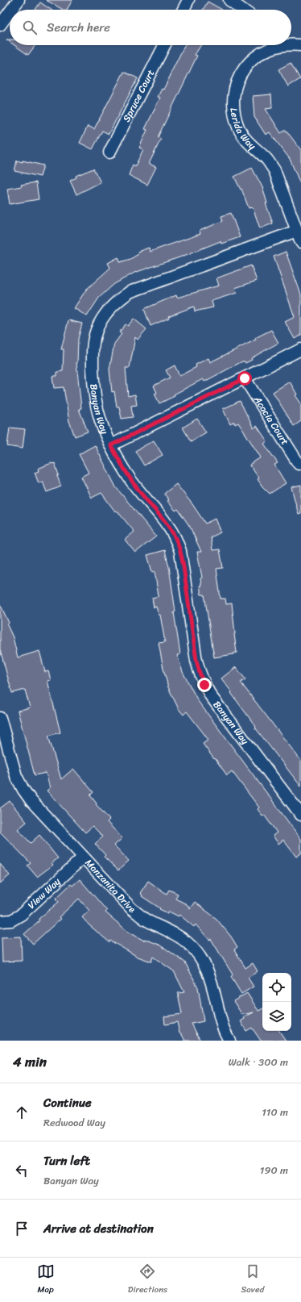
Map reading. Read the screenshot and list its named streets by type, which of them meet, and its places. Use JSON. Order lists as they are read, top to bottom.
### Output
{
  "streets": {
    "street": [
      "Spruce Court",
      "Lerida Way",
      "Banyan Way",
      "Acacia Court",
      "Manzanita Drive",
      "View Way"
    ]
  },
  "crossings": [
    ["Lerida Way", "Banyan Way"],
    ["Manzanita Drive", "View Way"]
  ],
  "page": {
    "search": "Search here",
    "heading": ["4 min", "Walk · 300 m"],
    "list": [
      ["Continue", "Redwood Way", "110 m"],
      ["Turn left", "Banyan Way", "190 m"],
      "Arrive at destination"
    ],
    "nav": ["Map", "Directions", "Saved"]
  }
}
